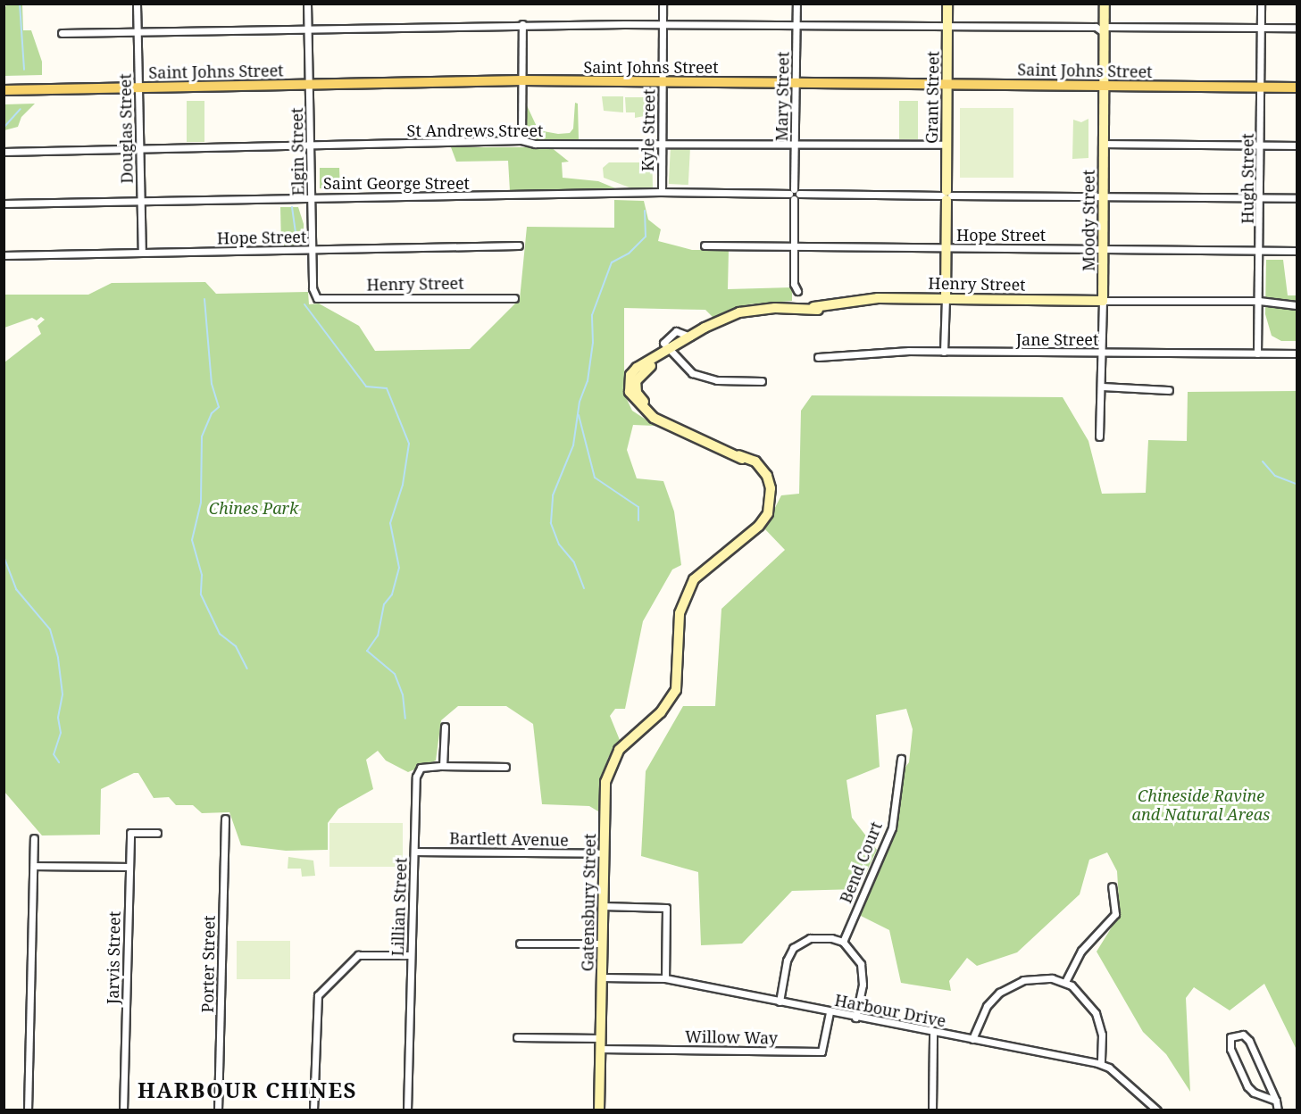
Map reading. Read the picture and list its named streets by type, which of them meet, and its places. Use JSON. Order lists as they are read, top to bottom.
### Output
{
  "streets": {
    "main road": ["Saint Johns Street"],
    "street": [
      "Mary Street",
      "Grant Street",
      "Douglas Street",
      "St Andrews Street",
      "Kyle Street",
      "Elgin Street",
      "Hugh Street",
      "Saint George Street",
      "Moody Street",
      "Hope Street",
      "Henry Street",
      "Jane Street",
      "Bartlett Avenue",
      "Bend Court",
      "Gatensbury Street",
      "Lillian Street",
      "Jarvis Street",
      "Porter Street",
      "Harbour Drive",
      "Willow Way"
    ]
  },
  "crossings": [
    ["Saint Johns Street", "Mary Street"],
    ["Saint Johns Street", "Grant Street"],
    ["Saint Johns Street", "Douglas Street"],
    ["Saint Johns Street", "Kyle Street"],
    ["Saint Johns Street", "Elgin Street"],
    ["Saint Johns Street", "Hugh Street"],
    ["Saint Johns Street", "Moody Street"],
    ["Mary Street", "St Andrews Street"],
    ["Mary Street", "Saint George Street"],
    ["Mary Street", "Hope Street"],
    ["Grant Street", "St Andrews Street"],
    ["Grant Street", "Saint George Street"],
    ["Grant Street", "Hope Street"],
    ["Grant Street", "Henry Street"],
    ["Grant Street", "Jane Street"],
    ["Douglas Street", "St Andrews Street"],
    ["Douglas Street", "Saint George Street"],
    ["Douglas Street", "Hope Street"],
    ["St Andrews Street", "Kyle Street"],
    ["St Andrews Street", "Elgin Street"],
    ["Kyle Street", "Saint George Street"],
    ["Elgin Street", "Saint George Street"],
    ["Elgin Street", "Hope Street"],
    ["Elgin Street", "Henry Street"],
    ["Hugh Street", "Saint George Street"],
    ["Hugh Street", "Hope Street"],
    ["Hugh Street", "Henry Street"],
    ["Hugh Street", "Jane Street"],
    ["Saint George Street", "Moody Street"],
    ["Moody Street", "Hope Street"],
    ["Moody Street", "Henry Street"],
    ["Moody Street", "Jane Street"],
    ["Bartlett Avenue", "Gatensbury Street"],
    ["Bartlett Avenue", "Lillian Street"],
    ["Bend Court", "Harbour Drive"],
    ["Bend Court", "Willow Way"],
    ["Gatensbury Street", "Harbour Drive"],
    ["Gatensbury Street", "Willow Way"],
    ["Harbour Drive", "Willow Way"]
  ],
  "districts": ["HARBOUR CHINES"],
  "parks": ["Chines Park", "Chineside Ravine and Natural Areas"]
}
